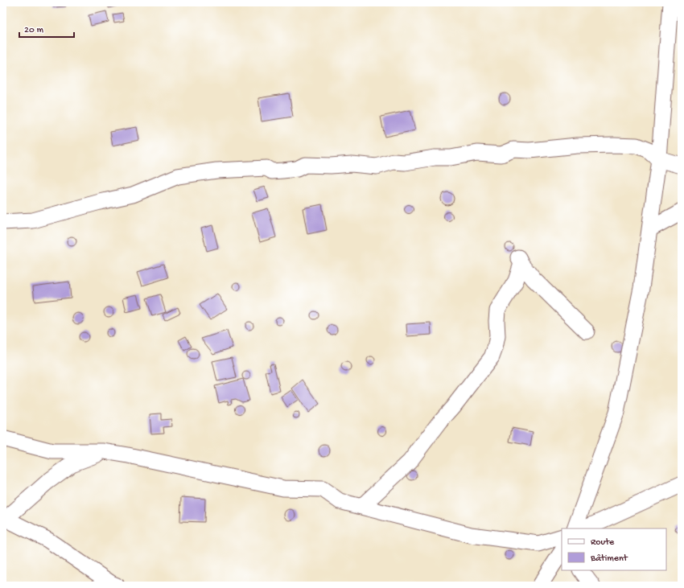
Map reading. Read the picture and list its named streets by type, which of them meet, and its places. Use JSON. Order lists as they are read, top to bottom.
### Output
{
  "legend": ["Route", "Bâtiment"],
  "scale_bar": "20 m"
}
